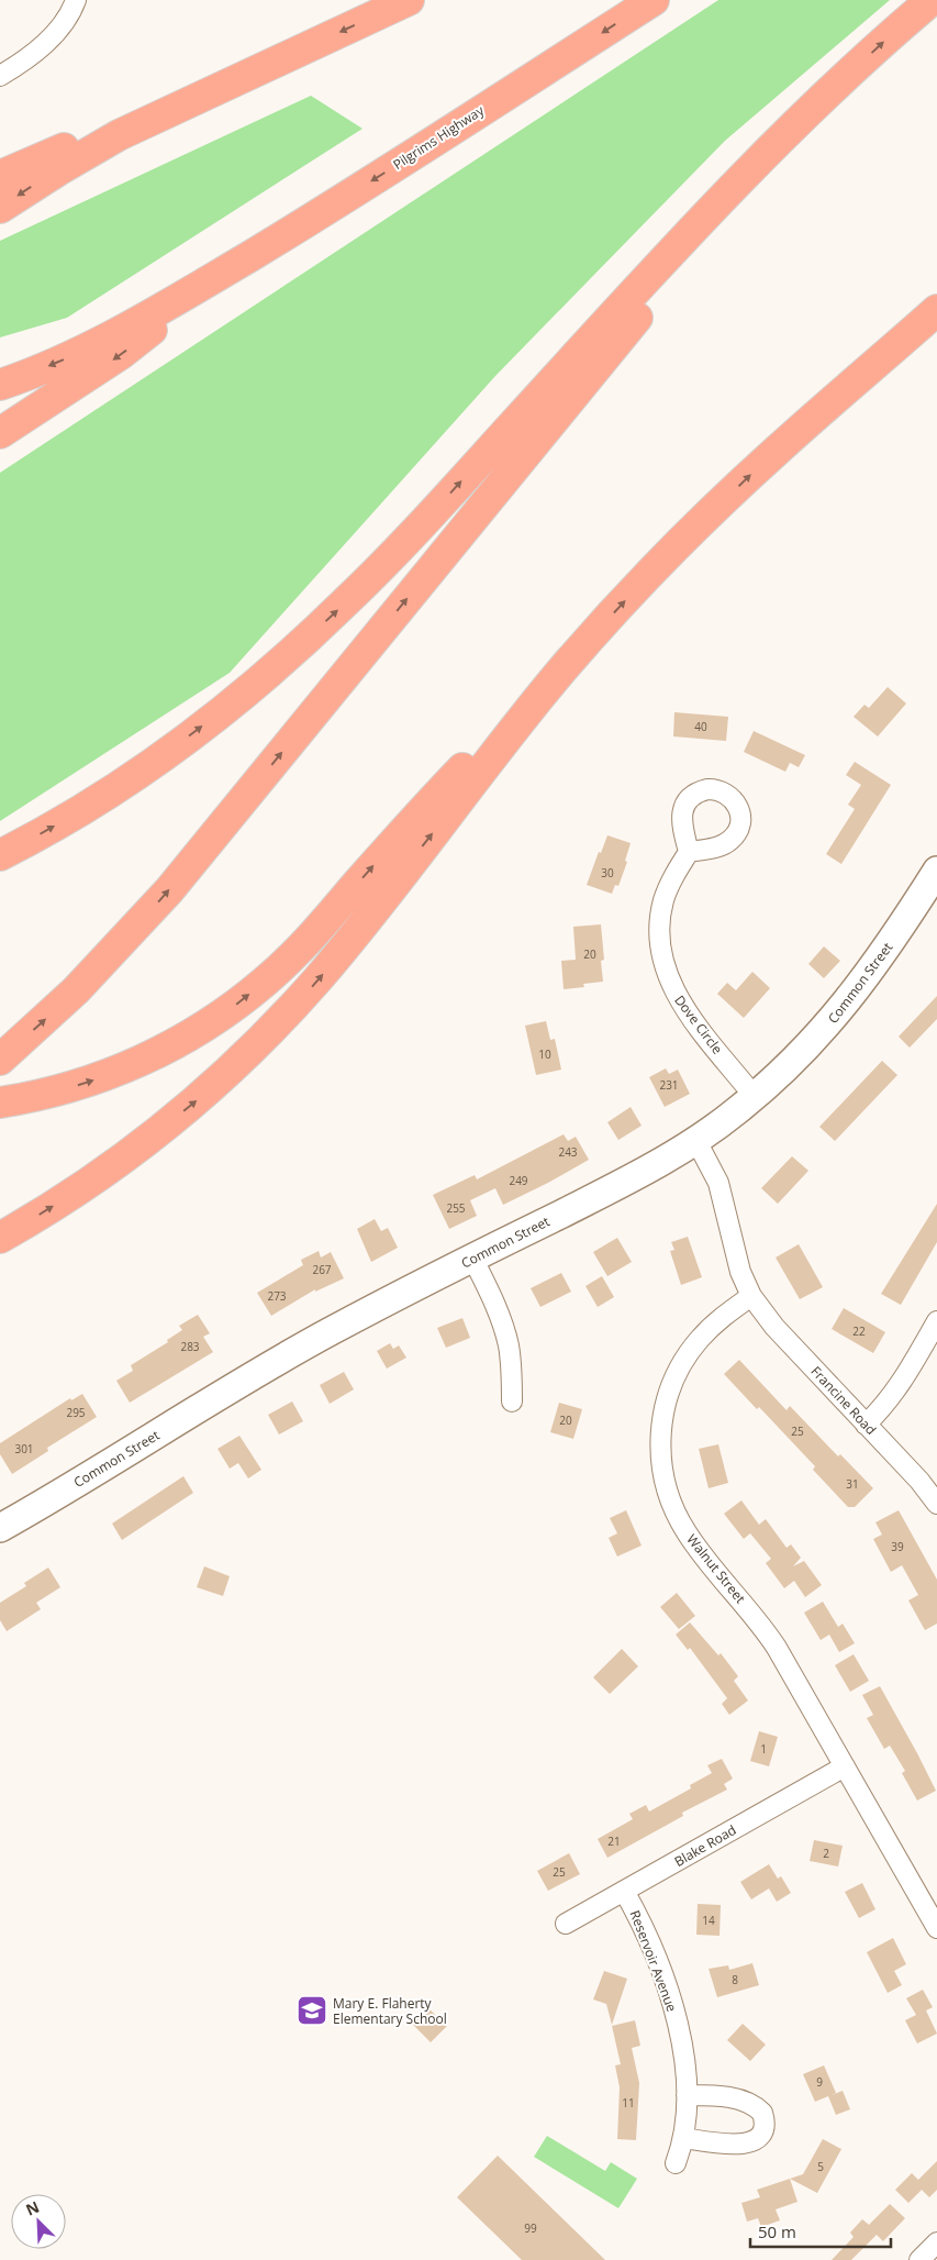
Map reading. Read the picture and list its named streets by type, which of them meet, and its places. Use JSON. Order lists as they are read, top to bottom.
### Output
{
  "streets": {
    "highway": ["Pilgrims Highway"],
    "street": [
      "Common Street",
      "Dove Circle",
      "Francine Road",
      "Walnut Street",
      "Blake Road",
      "Reservoir Avenue"
    ]
  },
  "crossings": [
    ["Common Street", "Dove Circle"],
    ["Francine Road", "Walnut Street"],
    ["Walnut Street", "Blake Road"],
    ["Blake Road", "Reservoir Avenue"]
  ],
  "places": {
    "school or university": ["Mary E. Flaherty Elementary School"]
  },
  "house_numbers": [
    "40",
    "30",
    "20",
    "10",
    "231",
    "243",
    "249",
    "255",
    "267",
    "273",
    "22",
    "283",
    "295",
    "20",
    "25",
    "301",
    "31",
    "39",
    "1",
    "21",
    "2",
    "25",
    "14",
    "8",
    "9",
    "11",
    "5",
    "99"
  ],
  "scale_bar": "50 m",
  "north": "top left"
}
